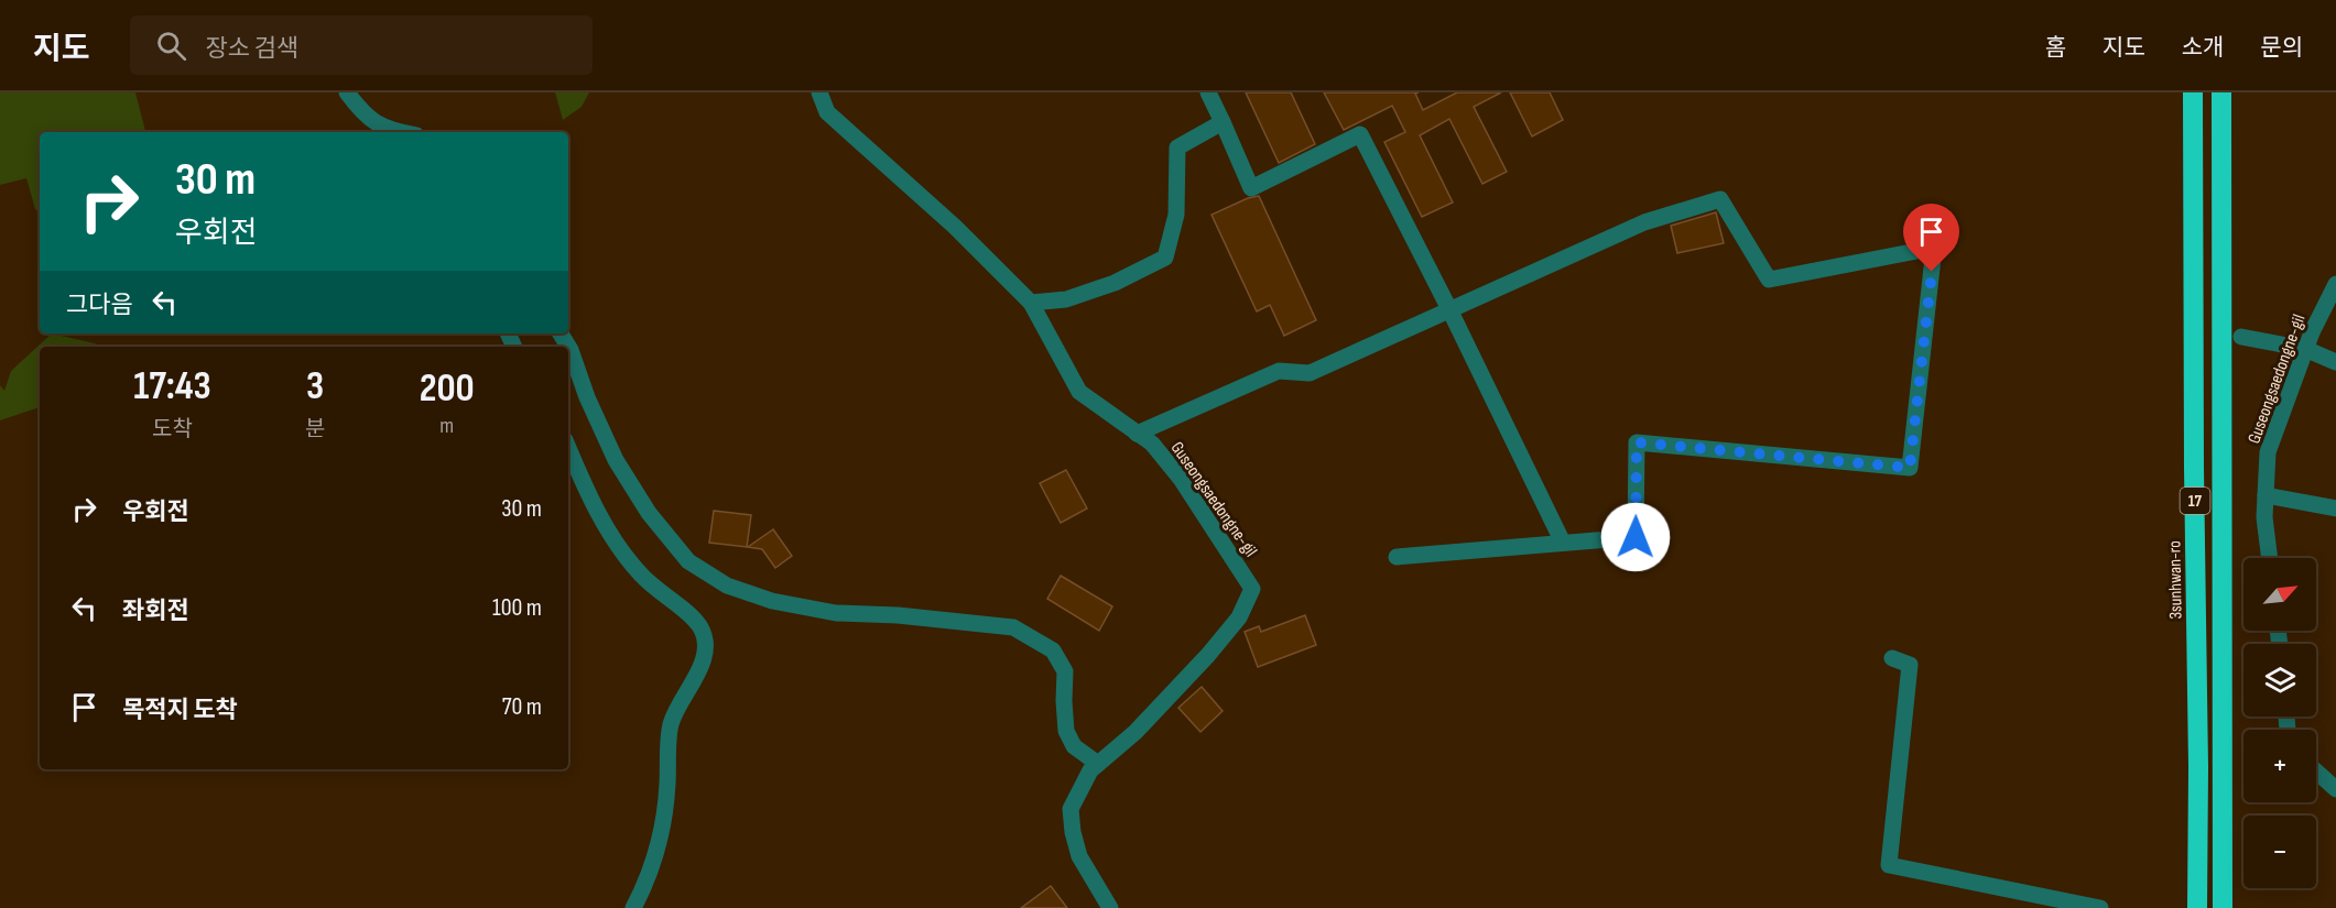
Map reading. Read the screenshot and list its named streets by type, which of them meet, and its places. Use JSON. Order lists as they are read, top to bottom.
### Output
{
  "streets": {
    "highway": ["17", "3sunhwan-ro"],
    "street": ["Guseongsaedongne-gil"]
  },
  "north": "top right",
  "page": {
    "header": "지도",
    "search": "장소 검색",
    "nav": [
      "홈",
      "지도",
      "소개",
      "문의"
    ],
    "turn": ["30 m", "우회전"],
    "then": "그다음",
    "eta": [
      "17:43",
      "도착",
      "3",
      "분",
      "200",
      "m"
    ],
    "list": [
      {
        "name": "우회전",
        "value": "30 m"
      },
      {
        "name": "좌회전",
        "value": "100 m"
      },
      {
        "name": "목적지 도착",
        "value": "70 m"
      }
    ],
    "map_buttons": ["+", "−"]
  }
}
